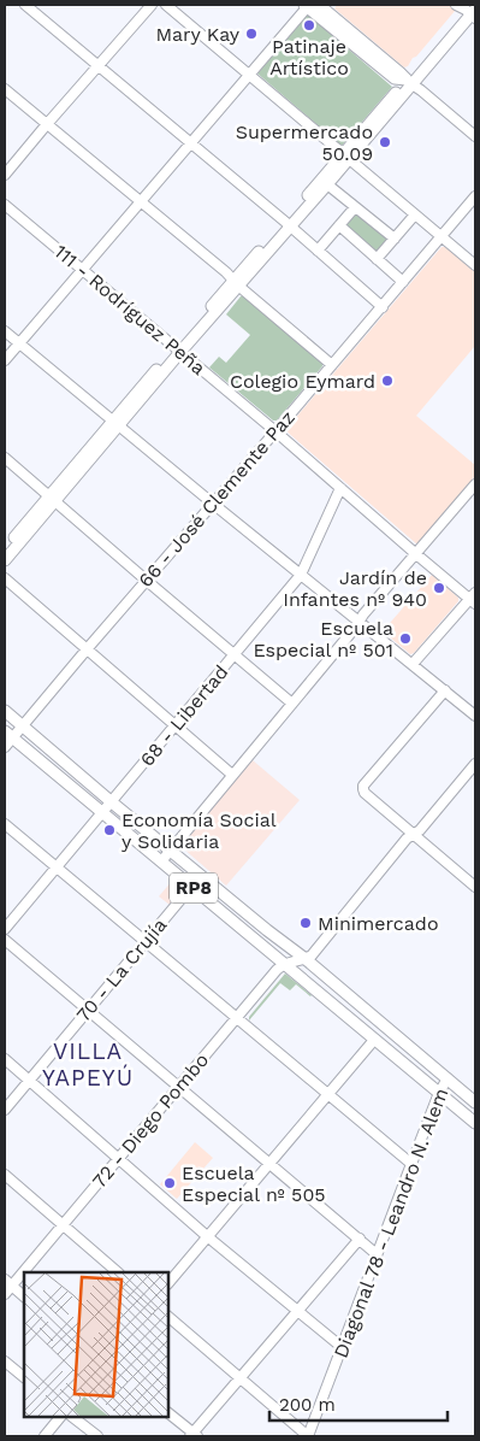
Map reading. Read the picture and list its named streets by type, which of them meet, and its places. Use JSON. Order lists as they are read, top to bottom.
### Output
{
  "streets": {
    "main road": ["RP8"],
    "street": [
      "111 - Rodríguez Peña",
      "66 - José Clemente Paz",
      "68 - Libertad",
      "70 - La Crujía",
      "72 - Diego Pombo",
      "Diagonal 78 - Leandro N. Alem"
    ]
  },
  "crossings": [
    ["111 - Rodríguez Peña", "66 - José Clemente Paz"],
    ["111 - Rodríguez Peña", "68 - Libertad"],
    ["66 - José Clemente Paz", "RP8"],
    ["68 - Libertad", "RP8"],
    ["RP8", "70 - La Crujía"],
    ["RP8", "72 - Diego Pombo"],
    ["RP8", "Diagonal 78 - Leandro N. Alem"]
  ],
  "districts": ["VILLA YAPEYÚ"],
  "places": [
    "Patinaje Artístico",
    "Mary Kay",
    "Supermercado 50.09",
    "Colegio Eymard",
    "Jardín de Infantes nº 940",
    "Escuela Especial nº 501",
    "Economía Social y Solidaria",
    "Minimercado",
    "Escuela Especial nº 505"
  ],
  "scale_bar": "200 m"
}
